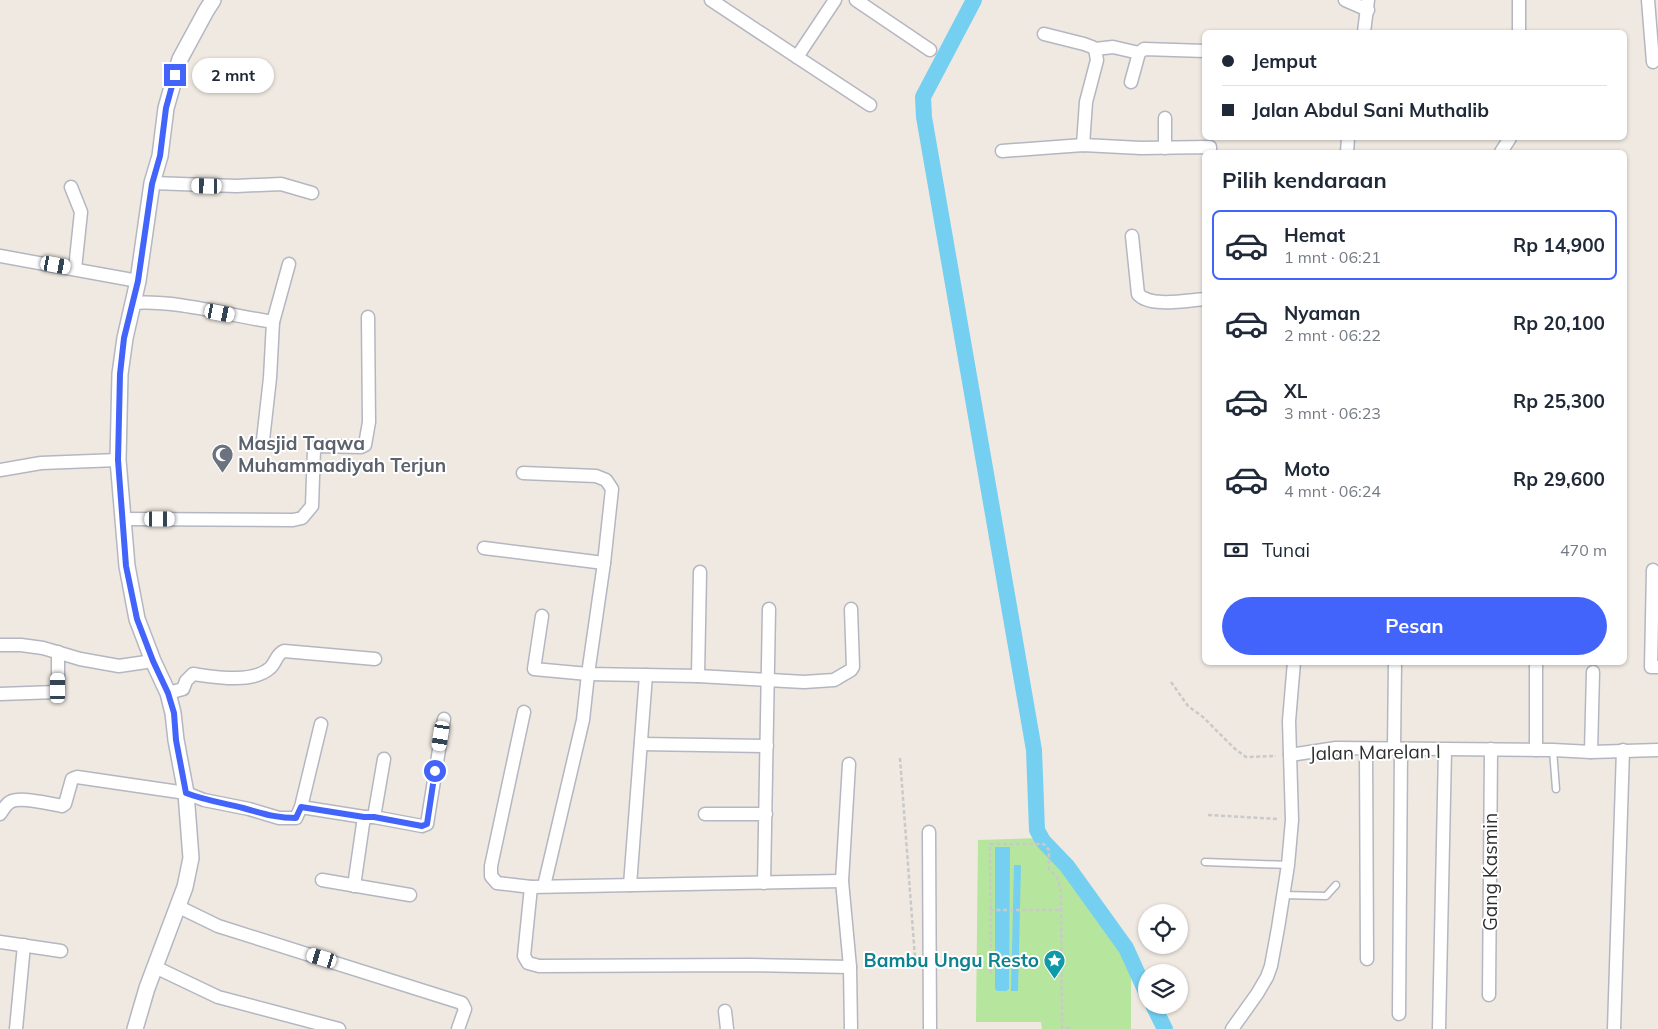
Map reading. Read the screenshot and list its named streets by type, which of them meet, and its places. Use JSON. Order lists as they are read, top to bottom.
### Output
{
  "streets": {
    "street": ["Jalan Marelan I", "Gang Kasmin"]
  },
  "crossings": [
    ["Jalan Marelan I", "Gang Kasmin"]
  ],
  "places": {
    "mosque": ["Masjid Taqwa Muhammadiyah Terjun"],
    "place": ["Bambu Ungu Resto"]
  },
  "page": {
    "banner": ["Jemput", "Jalan Abdul Sani Muthalib"],
    "bubble": "2 mnt",
    "heading": "Pilih kendaraan",
    "list": [
      {
        "name": "Hemat",
        "note": "1 mnt · 06:21",
        "value": "Rp 14,900"
      },
      {
        "name": "Nyaman",
        "note": "2 mnt · 06:22",
        "value": "Rp 20,100"
      },
      {
        "name": "XL",
        "note": "3 mnt · 06:23",
        "value": "Rp 25,300"
      },
      {
        "name": "Moto",
        "note": "4 mnt · 06:24",
        "value": "Rp 29,600"
      }
    ],
    "pay": ["Tunai", "470 m"],
    "buttons": "Pesan"
  }
}
